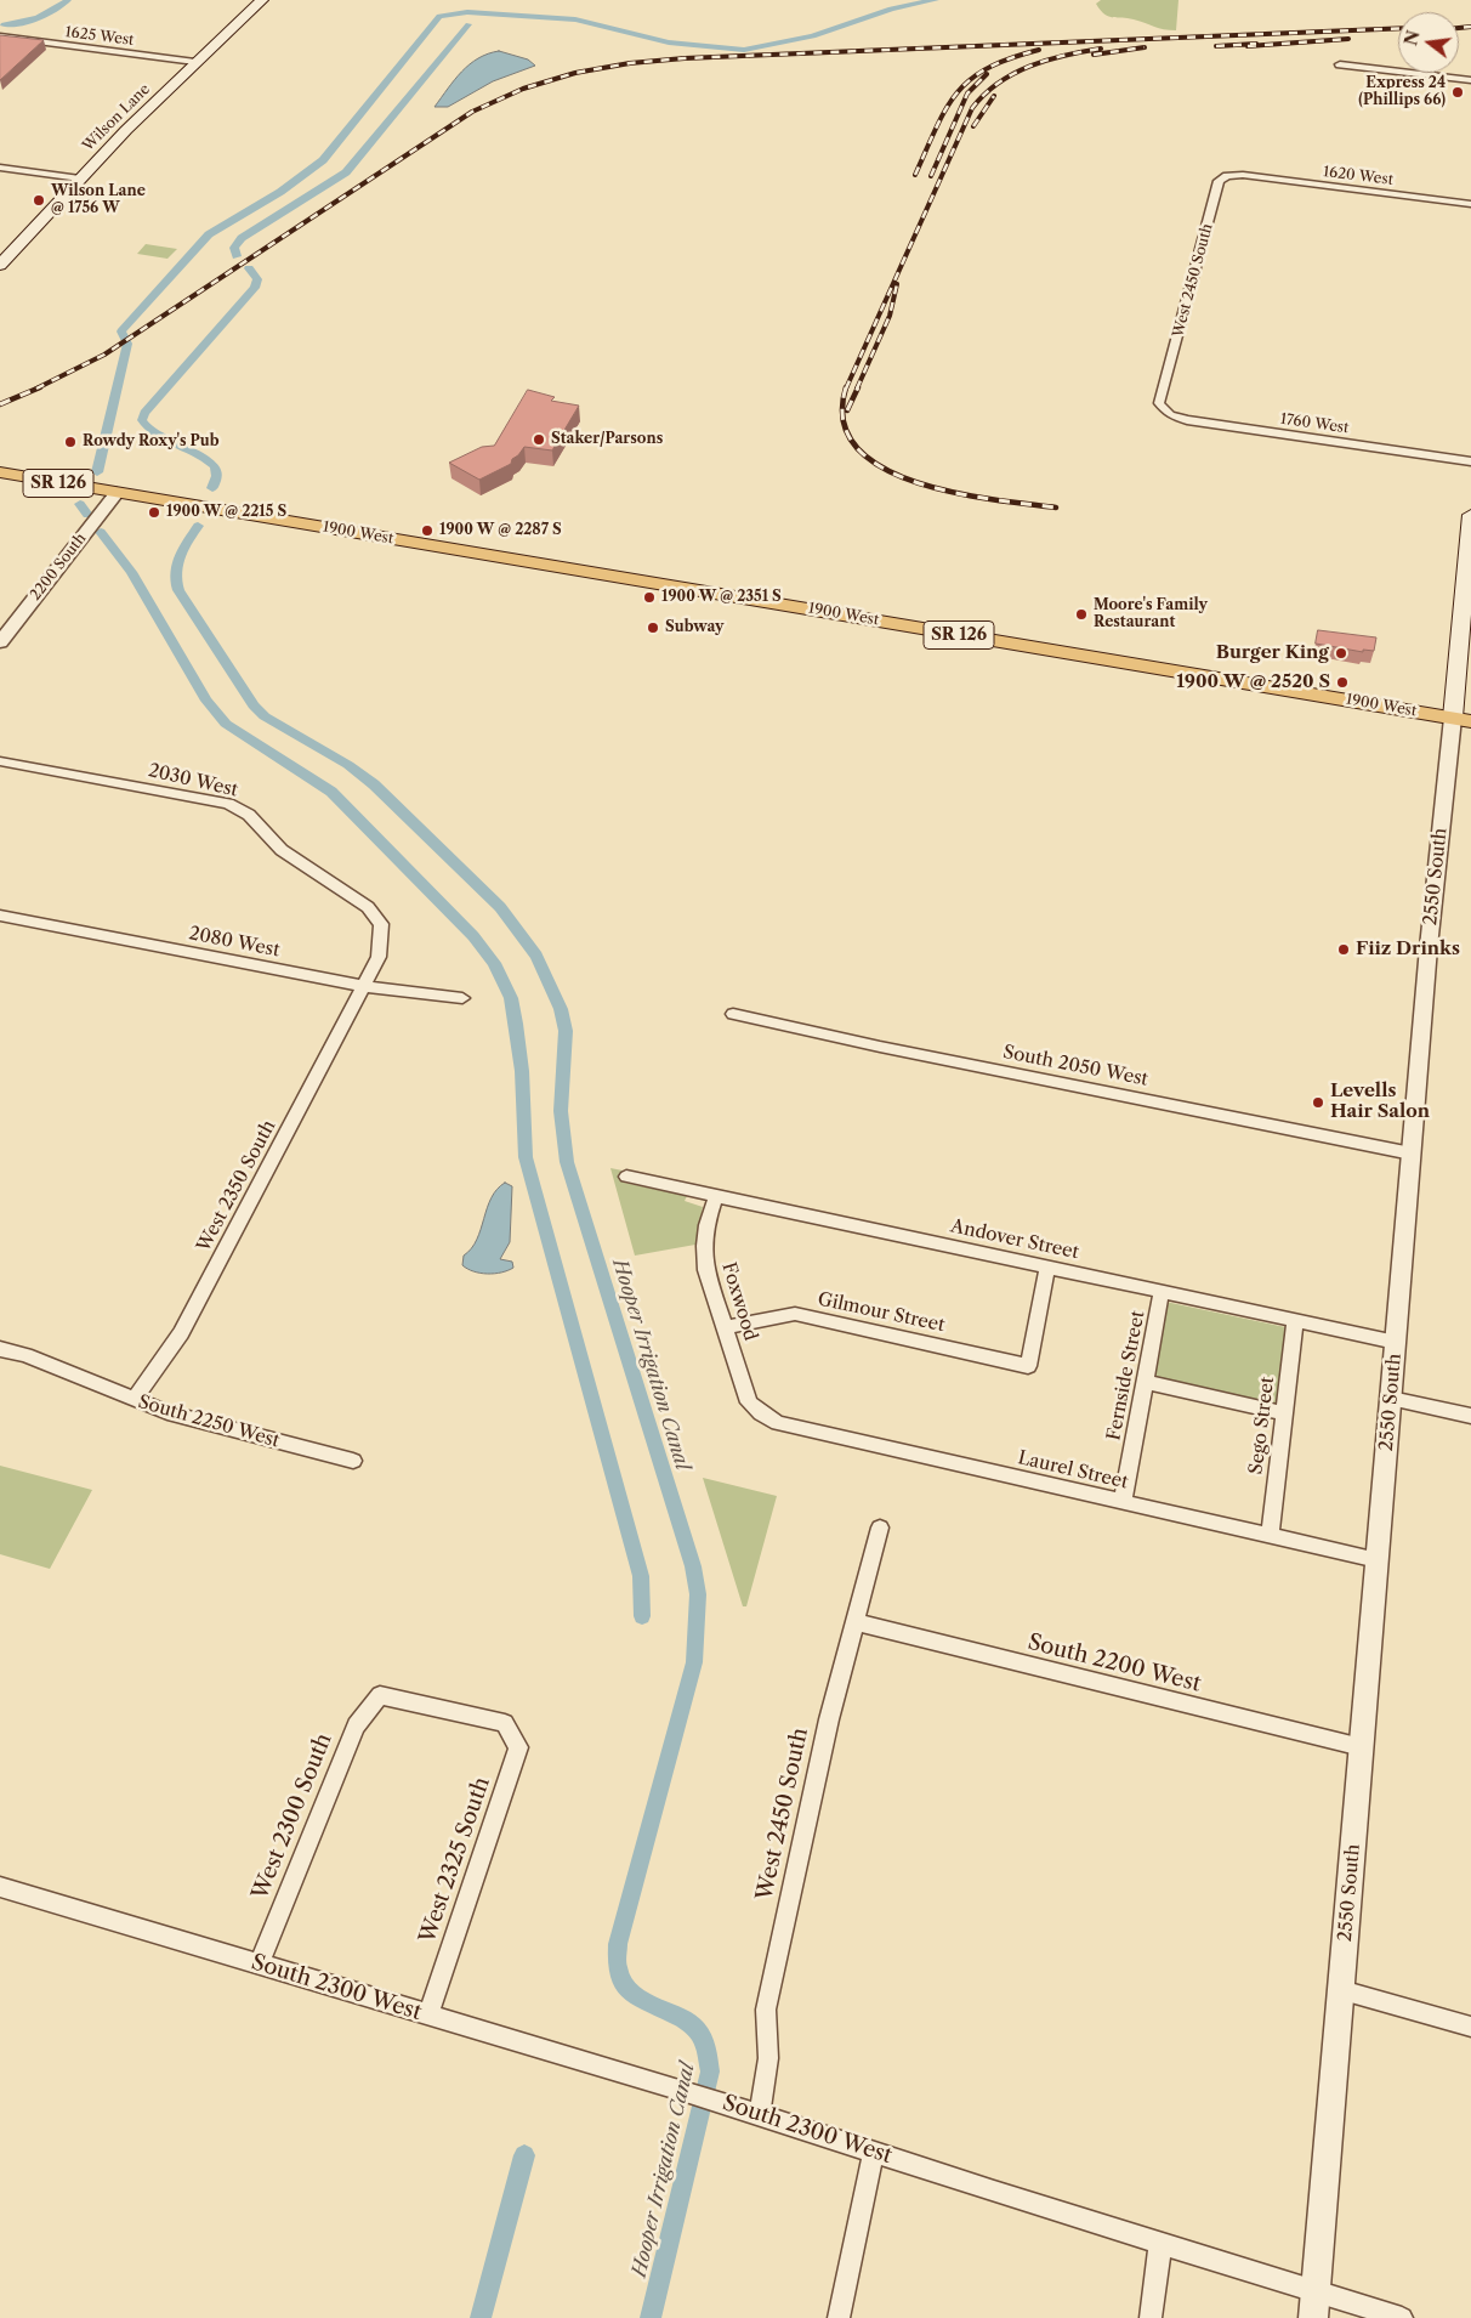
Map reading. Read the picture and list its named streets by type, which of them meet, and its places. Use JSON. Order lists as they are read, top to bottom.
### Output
{
  "streets": {
    "main road": [
      "Wilson Lane",
      "SR 126",
      "1900 West",
      "2550 South"
    ],
    "street": [
      "1625 West",
      "1620 West",
      "West 2450 South",
      "1760 West",
      "2200 South",
      "2030 West",
      "2080 West",
      "South 2050 West",
      "West 2350 South",
      "Andover Street",
      "Foxwood",
      "Gilmour Street",
      "Fernside Street",
      "South 2250 West",
      "Sego Street",
      "Laurel Street",
      "South 2200 West",
      "West 2300 South",
      "West 2325 South",
      "South 2300 West"
    ]
  },
  "crossings": [
    ["1625 West", "Wilson Lane"],
    ["1620 West", "West 2450 South"],
    ["West 2450 South", "1760 West"],
    ["West 2450 South", "South 2200 West"],
    ["West 2450 South", "South 2300 West"],
    ["1900 West", "2200 South"],
    ["1900 West", "2550 South"],
    ["2030 West", "2080 West"],
    ["2030 West", "West 2350 South"],
    ["2550 South", "South 2050 West"],
    ["2550 South", "Andover Street"],
    ["2550 South", "Laurel Street"],
    ["2550 South", "South 2200 West"],
    ["2550 South", "South 2300 West"],
    ["2080 West", "West 2350 South"],
    ["West 2350 South", "South 2250 West"],
    ["Andover Street", "Foxwood"],
    ["Andover Street", "Gilmour Street"],
    ["Andover Street", "Fernside Street"],
    ["Andover Street", "Sego Street"],
    ["Foxwood", "Gilmour Street"],
    ["Foxwood", "Laurel Street"],
    ["Fernside Street", "Laurel Street"],
    ["Sego Street", "Laurel Street"],
    ["West 2300 South", "West 2325 South"],
    ["West 2300 South", "South 2300 West"],
    ["West 2325 South", "South 2300 West"]
  ],
  "water": ["Hooper Irrigation Canal"],
  "places": [
    "Express 24 (Phillips 66)",
    "Wilson Lane @ 1756 W",
    "Staker/Parsons",
    "Rowdy Roxy's Pub",
    "1900 W @ 2215 S",
    "1900 W @ 2287 S",
    "1900 W @ 2351 S",
    "Moore's Family Restaurant",
    "Subway",
    "Burger King",
    "1900 W @ 2520 S",
    "Fiiz Drinks",
    "Levells Hair Salon"
  ],
  "north": "left"
}
